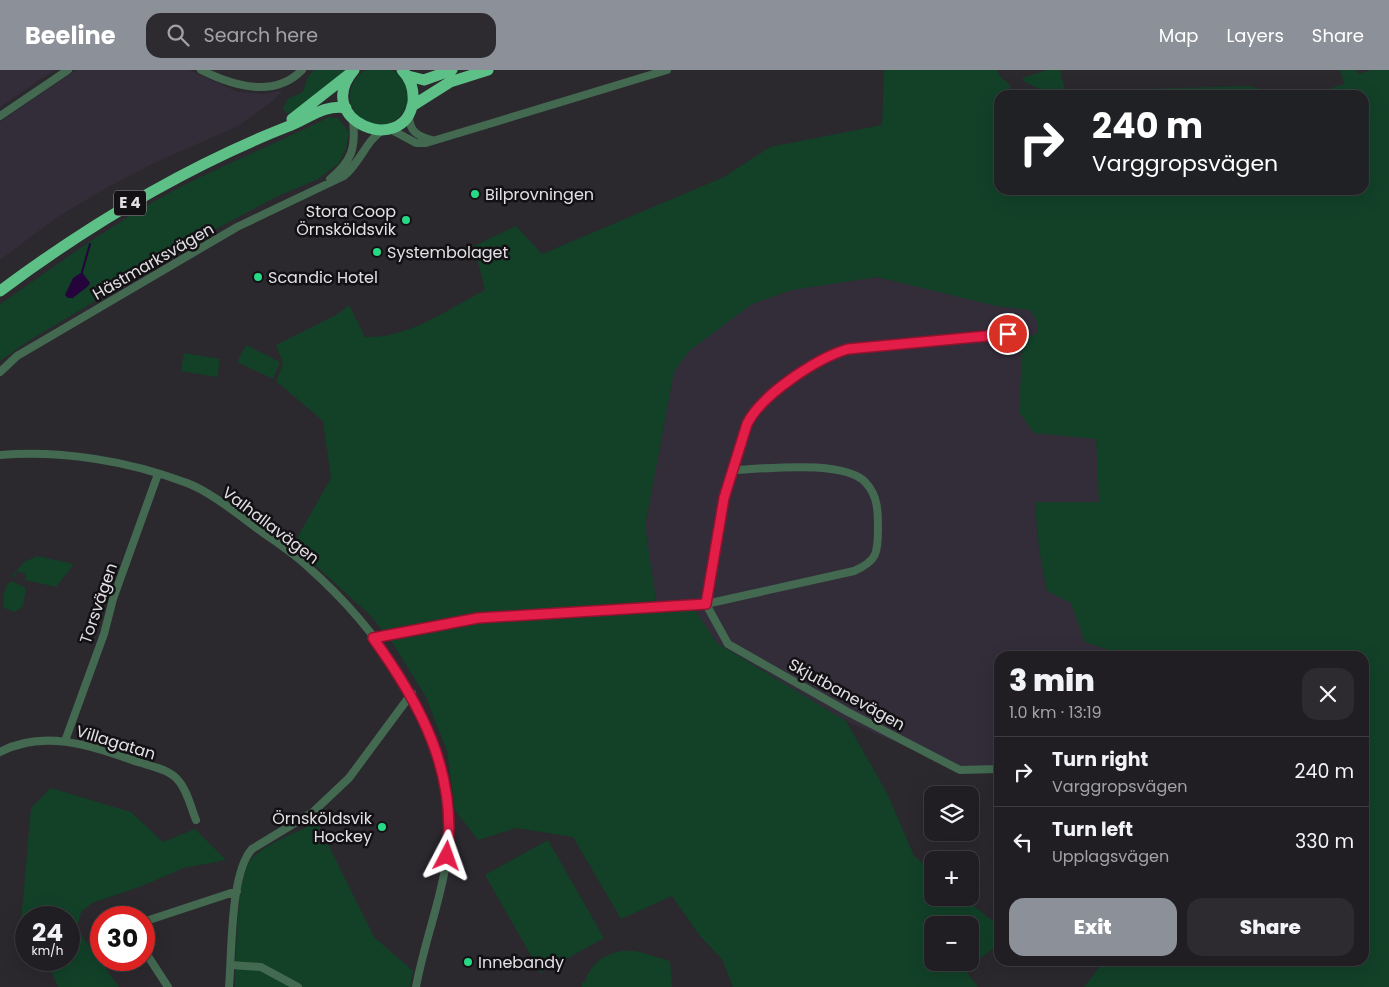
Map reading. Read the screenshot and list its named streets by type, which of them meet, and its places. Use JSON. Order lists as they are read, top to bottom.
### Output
{
  "streets": {
    "highway": ["E 4"],
    "street": [
      "Hästmarksvägen",
      "Valhallavägen",
      "Torsvägen",
      "Skjutbanevägen",
      "Villagatan"
    ]
  },
  "crossings": [
    ["Valhallavägen", "Torsvägen"],
    ["Torsvägen", "Villagatan"]
  ],
  "places": [
    "Bilprovningen",
    "Stora Coop Örnsköldsvik",
    "Systembolaget",
    "Scandic Hotel",
    "Örnsköldsvik Hockey",
    "Innebandy"
  ],
  "page": {
    "header": "Beeline",
    "search": "Search here",
    "nav": ["Map", "Layers", "Share"],
    "turn": ["240 m", "Varggropsvägen"],
    "heading": ["3 min", "1.0 km · 13:19"],
    "list": [
      {
        "name": "Turn right",
        "note": "Varggropsvägen",
        "value": "240 m"
      },
      {
        "name": "Turn left",
        "note": "Upplagsvägen",
        "value": "330 m"
      }
    ],
    "map_buttons": ["+", "−"],
    "buttons": ["Exit", "Share"],
    "speed": "24 km/h",
    "limit": "30"
  }
}
